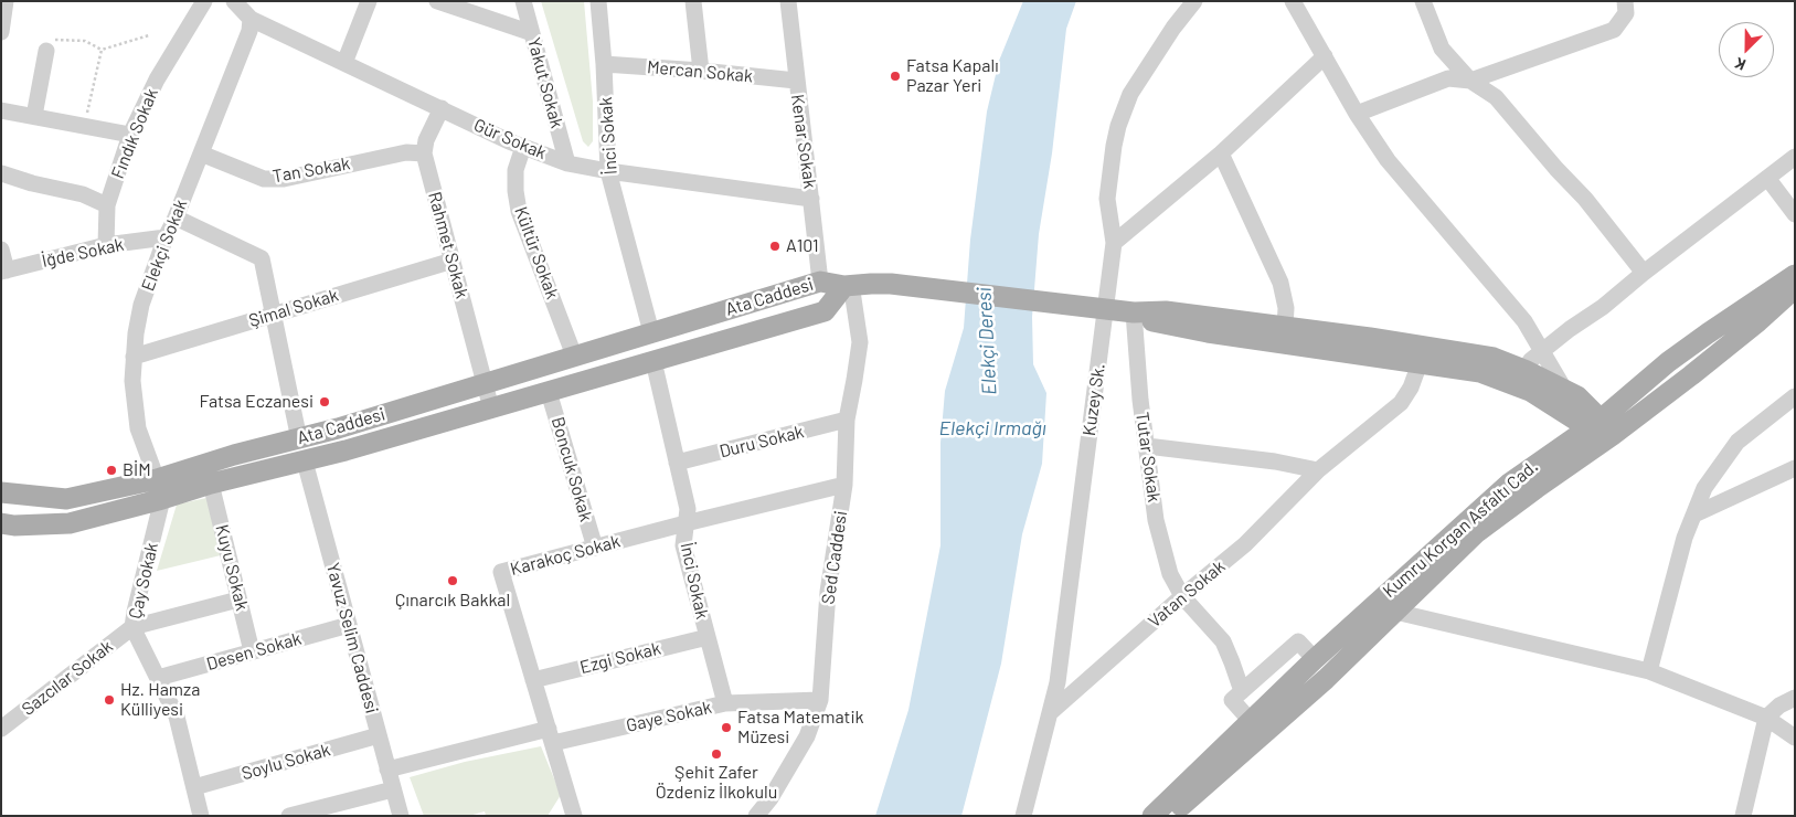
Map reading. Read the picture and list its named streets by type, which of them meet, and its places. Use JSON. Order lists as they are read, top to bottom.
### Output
{
  "streets": {
    "main road": ["Ata Caddesi", "Kumru Korgan Asfaltı Cad."],
    "street": [
      "Mercan Sokak",
      "Yakut Sokak",
      "Fındık Sokak",
      "İnci Sokak",
      "Gür Sokak",
      "Kenar Sokak",
      "Tan Sokak",
      "Elekçi Sokak",
      "Rahmet Sokak",
      "İğde Sokak",
      "Kültür Sokak",
      "Şimal Sokak",
      "Kuzey Sk.",
      "Duru Sokak",
      "Tutar Sokak",
      "Boncuk Sokak",
      "Karakoç Sokak",
      "Sed Caddesi",
      "Kuyu Sokak",
      "Çay Sokak",
      "Vatan Sokak",
      "Yavuz Selim Caddesi",
      "Desen Sokak",
      "Ezgi Sokak",
      "Sazcılar Sokak",
      "Gaye Sokak",
      "Soylu Sokak"
    ]
  },
  "crossings": [
    ["Mercan Sokak", "İnci Sokak"],
    ["Mercan Sokak", "Kenar Sokak"],
    ["Yakut Sokak", "Gür Sokak"],
    ["Fındık Sokak", "İğde Sokak"],
    ["İnci Sokak", "Gür Sokak"],
    ["İnci Sokak", "Ata Caddesi"],
    ["İnci Sokak", "Duru Sokak"],
    ["İnci Sokak", "Karakoç Sokak"],
    ["İnci Sokak", "Ezgi Sokak"],
    ["İnci Sokak", "Gaye Sokak"],
    ["Gür Sokak", "Kenar Sokak"],
    ["Gür Sokak", "Elekçi Sokak"],
    ["Gür Sokak", "Kültür Sokak"],
    ["Kenar Sokak", "Ata Caddesi"],
    ["Tan Sokak", "Elekçi Sokak"],
    ["Tan Sokak", "Rahmet Sokak"],
    ["Elekçi Sokak", "İğde Sokak"],
    ["Elekçi Sokak", "Ata Caddesi"],
    ["Elekçi Sokak", "Şimal Sokak"],
    ["Rahmet Sokak", "Ata Caddesi"],
    ["Rahmet Sokak", "Şimal Sokak"],
    ["Kültür Sokak", "Ata Caddesi"],
    ["Ata Caddesi", "Boncuk Sokak"],
    ["Ata Caddesi", "Sed Caddesi"],
    ["Ata Caddesi", "Kuyu Sokak"],
    ["Ata Caddesi", "Çay Sokak"],
    ["Ata Caddesi", "Yavuz Selim Caddesi"],
    ["Kuzey Sk.", "Vatan Sokak"],
    ["Duru Sokak", "Sed Caddesi"],
    ["Tutar Sokak", "Vatan Sokak"],
    ["Boncuk Sokak", "Karakoç Sokak"],
    ["Karakoç Sokak", "Sed Caddesi"],
    ["Karakoç Sokak", "Ezgi Sokak"],
    ["Karakoç Sokak", "Gaye Sokak"],
    ["Sed Caddesi", "Gaye Sokak"],
    ["Kuyu Sokak", "Desen Sokak"],
    ["Çay Sokak", "Desen Sokak"],
    ["Çay Sokak", "Sazcılar Sokak"],
    ["Çay Sokak", "Soylu Sokak"],
    ["Yavuz Selim Caddesi", "Desen Sokak"],
    ["Yavuz Selim Caddesi", "Gaye Sokak"],
    ["Yavuz Selim Caddesi", "Soylu Sokak"]
  ],
  "water": ["Elekçi Deresi", "Elekçi Irmağı"],
  "places": [
    "Fatsa Kapalı Pazar Yeri",
    "A101",
    "Fatsa Eczanesi",
    "BİM",
    "Çınarcık Bakkal",
    "Hz. Hamza Külliyesi",
    "Fatsa Matematik Müzesi",
    "Şehit Zafer Özdeniz İlkokulu"
  ],
  "north": "bottom left"
}
